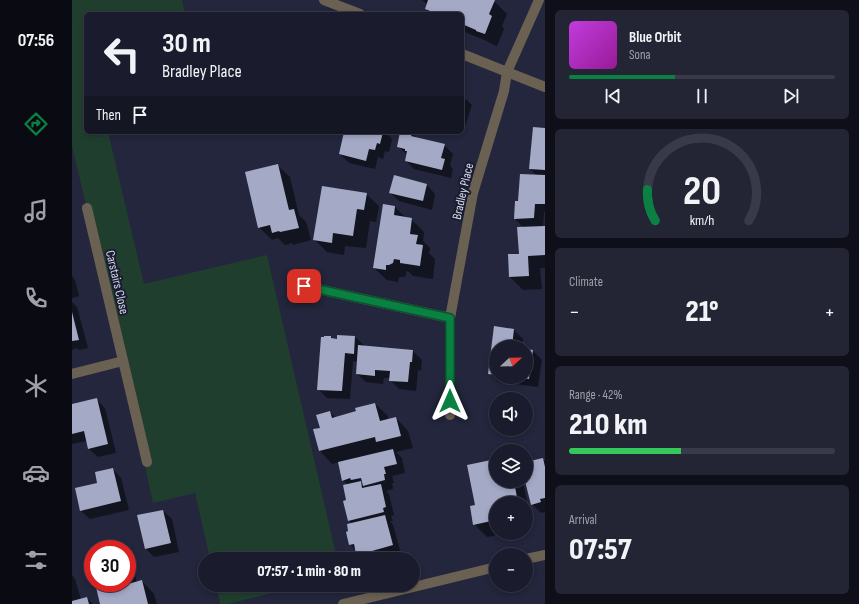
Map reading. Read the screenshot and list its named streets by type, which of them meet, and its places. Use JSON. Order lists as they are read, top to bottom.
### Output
{
  "streets": {
    "street": ["Bradley Place", "Carstairs Close"]
  },
  "north": "right",
  "page": {
    "tabs": "07:56",
    "turn": ["30 m", "Bradley Place"],
    "song": ["Blue Orbit", "Sona"],
    "then": "Then",
    "tile": [
      "Climate",
      ["Range · 42%", "210 km"],
      ["Arrival", "07:57"]
    ],
    "heat": ["−", "21°", "+"],
    "map_buttons": ["+", "−"],
    "limit": "30",
    "trip": "07:57 · 1 min · 80 m",
    "gauge": ["20", "km/h"]
  }
}
